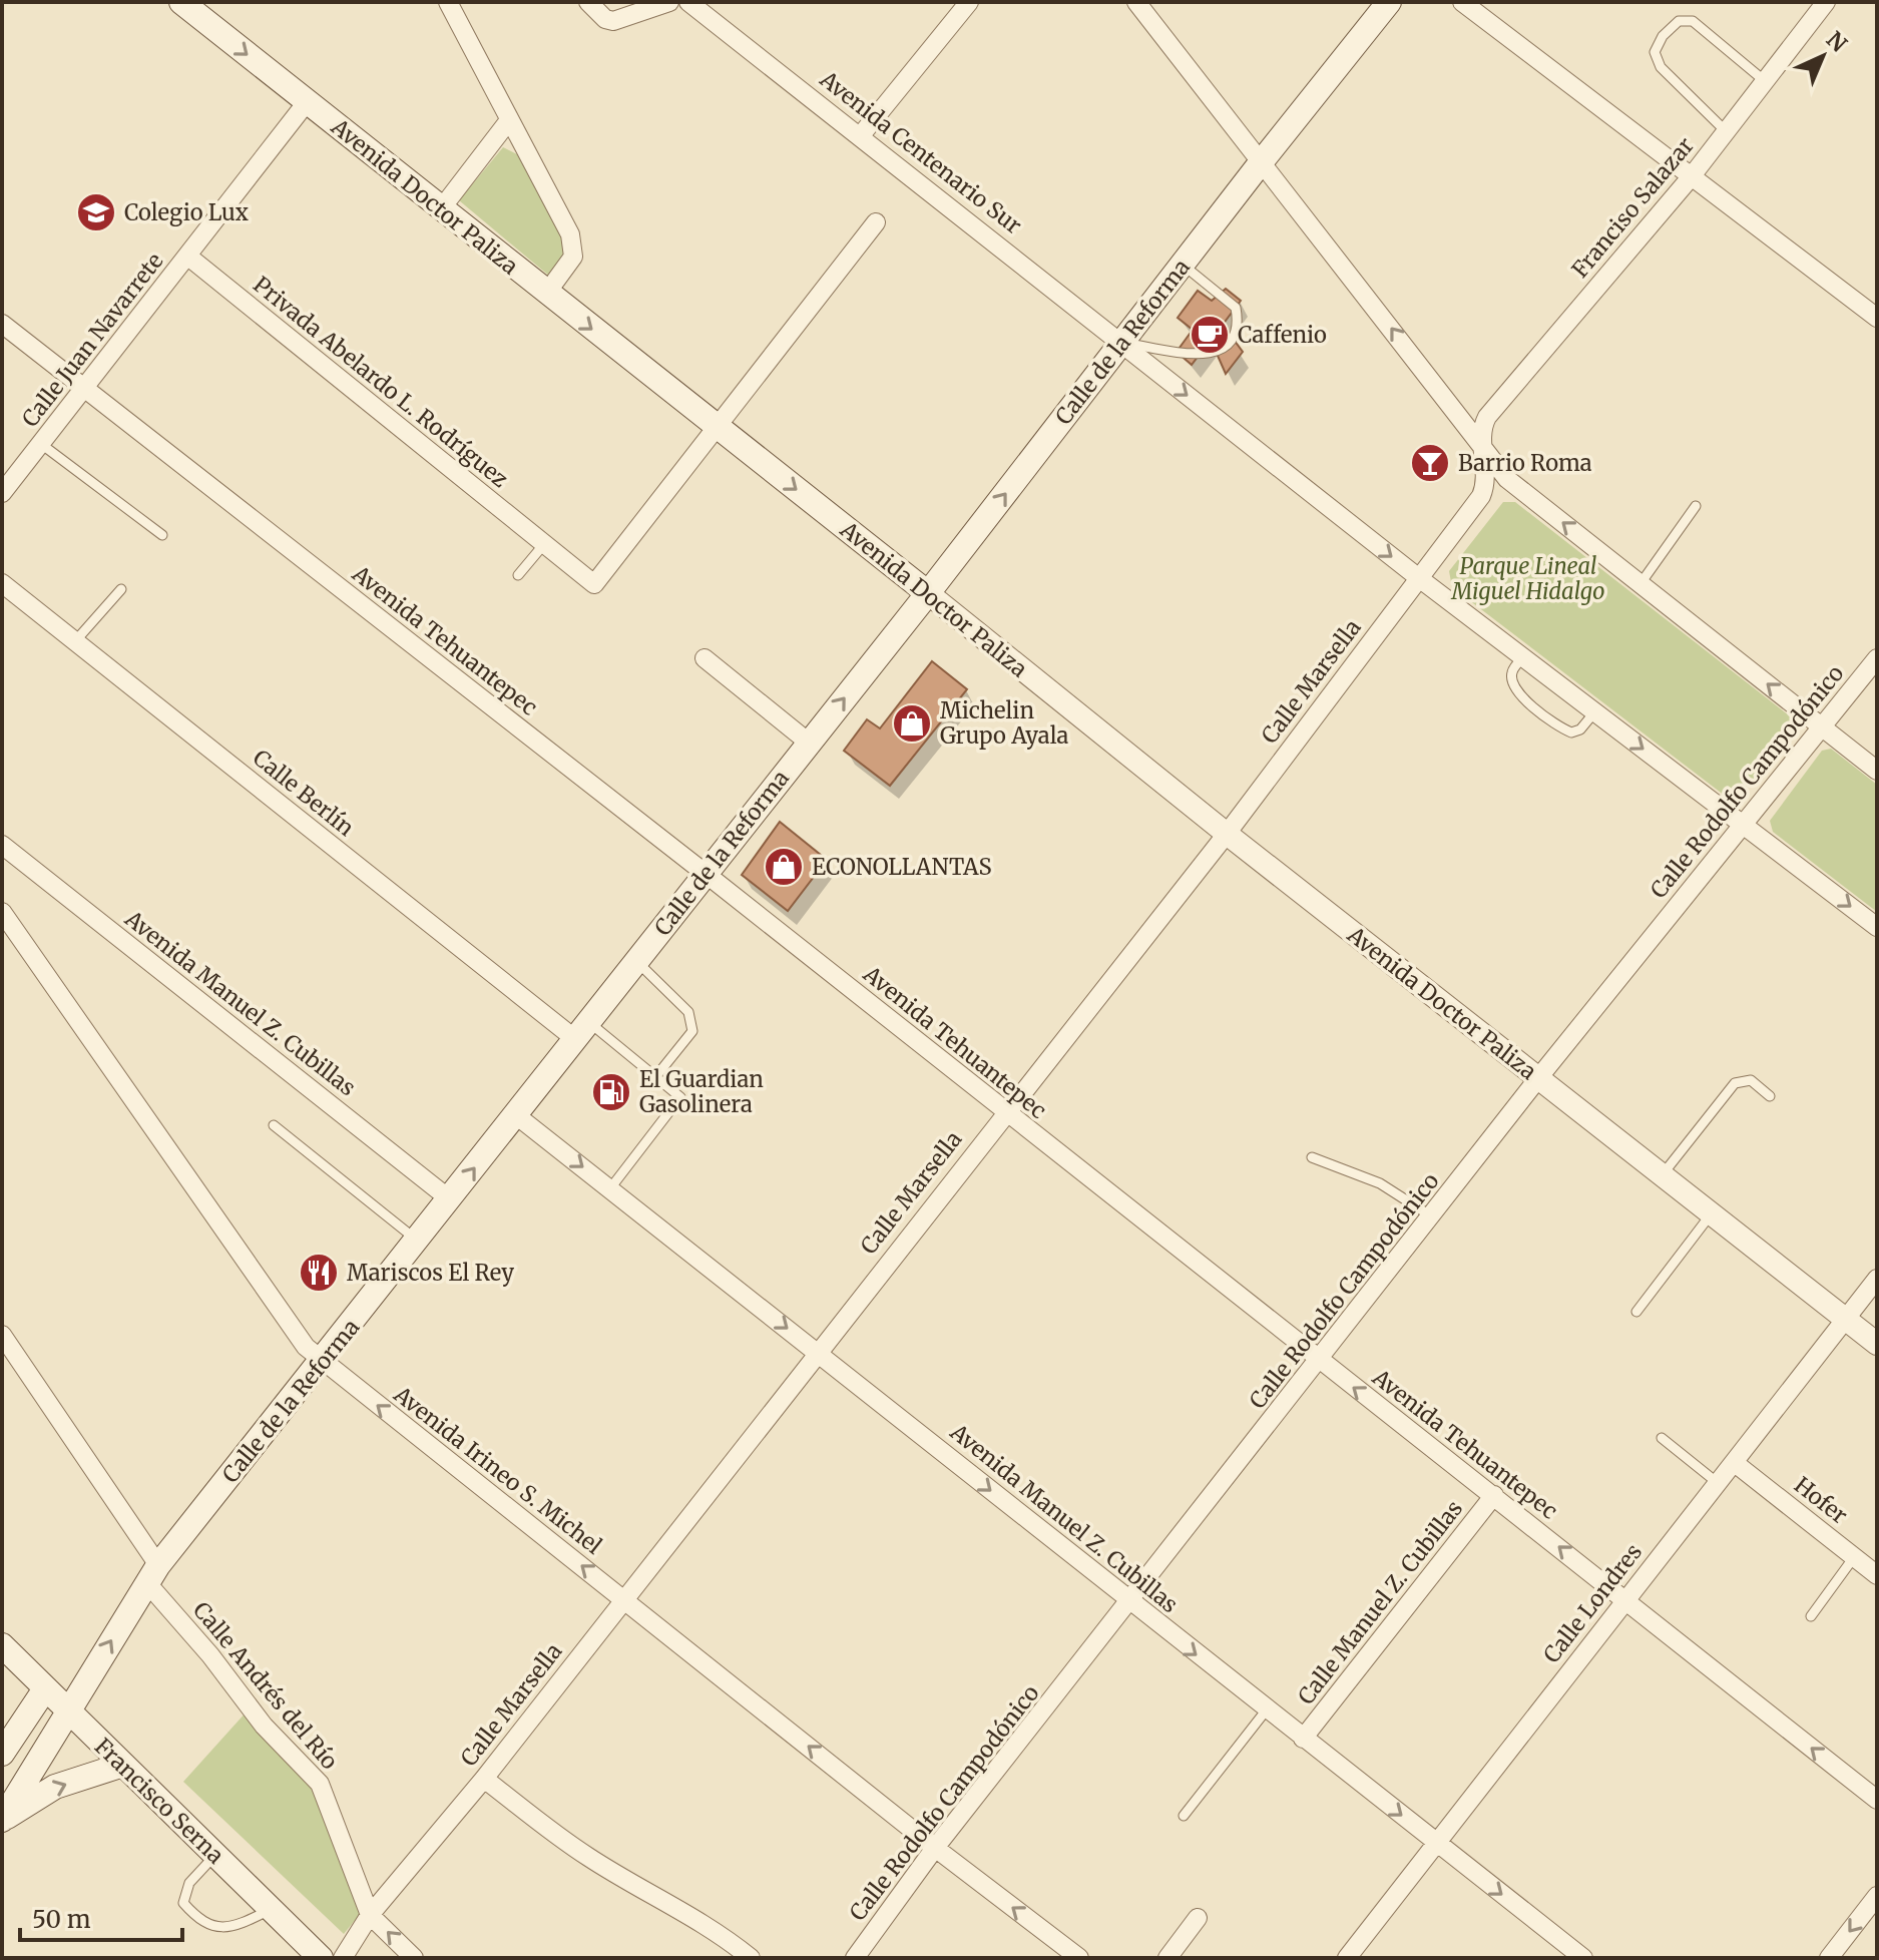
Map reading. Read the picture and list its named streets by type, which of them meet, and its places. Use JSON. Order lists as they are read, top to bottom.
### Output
{
  "streets": {
    "main road": ["Avenida Doctor Paliza", "Calle de la Reforma", "Francisco Serna"],
    "street": [
      "Avenida Centenario Sur",
      "Franciso Salazar",
      "Calle Juan Navarrete",
      "Privada Abelardo L. Rodríguez",
      "Avenida Tehuantepec",
      "Calle Marsella",
      "Calle Rodolfo Campodónico",
      "Calle Berlín",
      "Avenida Manuel Z. Cubillas",
      "Avenida Irineo S. Michel",
      "Hofer",
      "Calle Manuel Z. Cubillas",
      "Calle Londres",
      "Calle Andrés del Río"
    ]
  },
  "crossings": [
    ["Avenida Centenario Sur", "Calle de la Reforma"],
    ["Avenida Centenario Sur", "Calle Marsella"],
    ["Avenida Centenario Sur", "Calle Rodolfo Campodónico"],
    ["Avenida Doctor Paliza", "Calle Juan Navarrete"],
    ["Avenida Doctor Paliza", "Calle de la Reforma"],
    ["Avenida Doctor Paliza", "Privada Abelardo L. Rodríguez"],
    ["Avenida Doctor Paliza", "Calle Marsella"],
    ["Avenida Doctor Paliza", "Calle Rodolfo Campodónico"],
    ["Avenida Doctor Paliza", "Calle Londres"],
    ["Franciso Salazar", "Calle Marsella"],
    ["Calle Juan Navarrete", "Privada Abelardo L. Rodríguez"],
    ["Calle Juan Navarrete", "Avenida Tehuantepec"],
    ["Calle de la Reforma", "Avenida Tehuantepec"],
    ["Calle de la Reforma", "Calle Berlín"],
    ["Calle de la Reforma", "Avenida Manuel Z. Cubillas"],
    ["Calle de la Reforma", "Avenida Irineo S. Michel"],
    ["Calle de la Reforma", "Calle Andrés del Río"],
    ["Calle de la Reforma", "Francisco Serna"],
    ["Avenida Tehuantepec", "Calle Marsella"],
    ["Avenida Tehuantepec", "Calle Rodolfo Campodónico"],
    ["Avenida Tehuantepec", "Calle Manuel Z. Cubillas"],
    ["Avenida Tehuantepec", "Calle Londres"],
    ["Calle Marsella", "Avenida Manuel Z. Cubillas"],
    ["Calle Marsella", "Avenida Irineo S. Michel"],
    ["Calle Marsella", "Calle Andrés del Río"],
    ["Calle Rodolfo Campodónico", "Avenida Manuel Z. Cubillas"],
    ["Calle Rodolfo Campodónico", "Avenida Irineo S. Michel"],
    ["Avenida Manuel Z. Cubillas", "Calle Manuel Z. Cubillas"],
    ["Avenida Manuel Z. Cubillas", "Calle Londres"],
    ["Hofer", "Calle Londres"]
  ],
  "one_way": ["Avenida Manuel Z. Cubillas", "Avenida Irineo S. Michel"],
  "parks": ["Parque Lineal Miguel Hidalgo"],
  "places": {
    "school or university": ["Colegio Lux"],
    "cafe": ["Caffenio"],
    "bar": ["Barrio Roma"],
    "shop": ["Michelin Grupo Ayala", "ECONOLLANTAS"],
    "fuel station": ["El Guardian Gasolinera"],
    "restaurant": ["Mariscos El Rey"]
  },
  "scale_bar": "50 m",
  "north": "top right"
}
